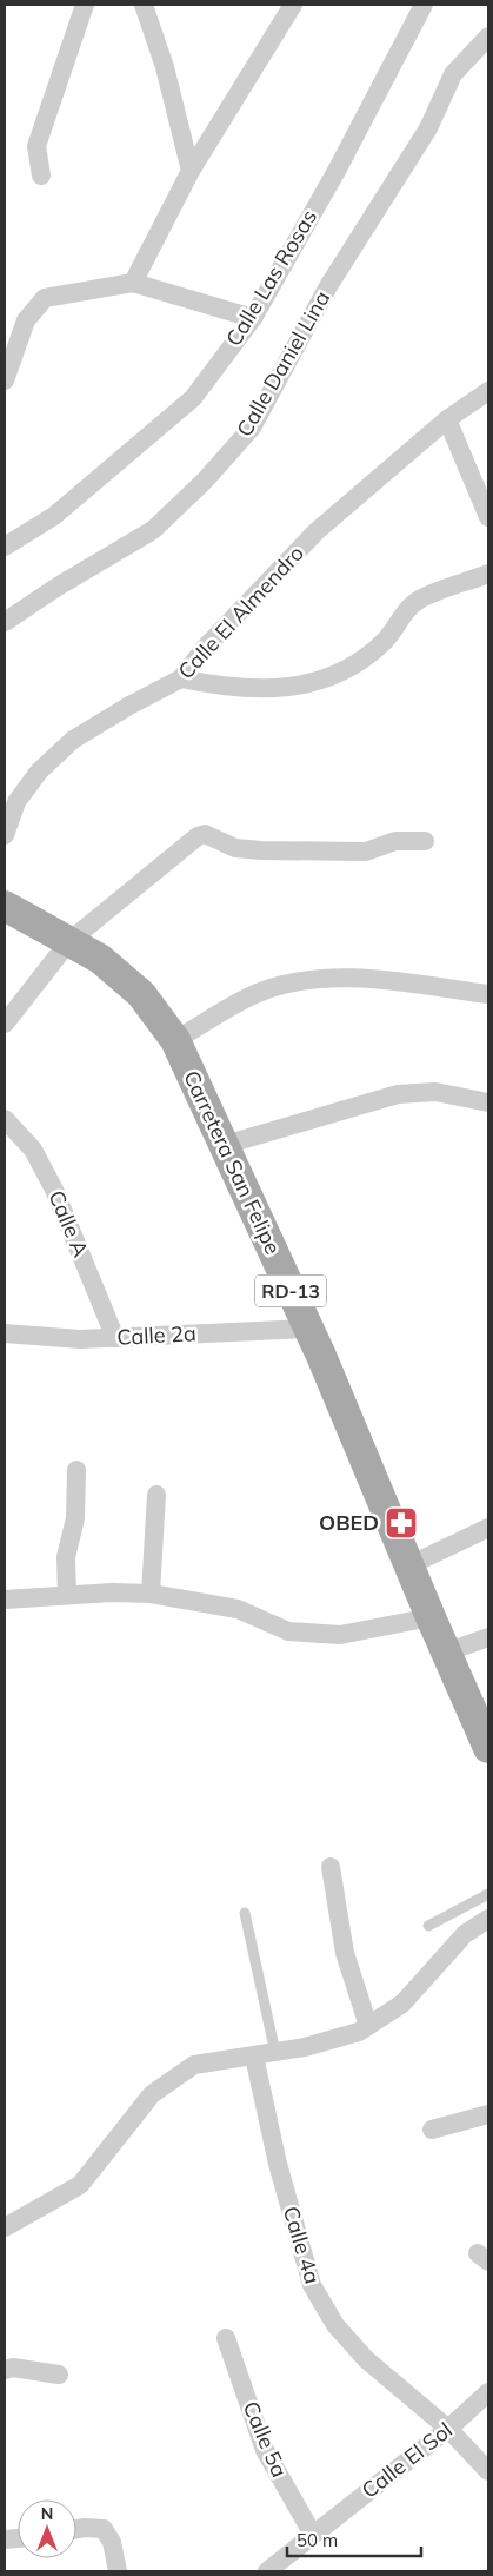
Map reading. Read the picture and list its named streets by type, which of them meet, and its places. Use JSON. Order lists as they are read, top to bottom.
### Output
{
  "streets": {
    "main road": ["Carretera San Felipe", "RD-13"],
    "street": [
      "Calle Las Rosas",
      "Calle Daniel Lina",
      "Calle El Almendro",
      "Calle A",
      "Calle 2a",
      "Calle 4a",
      "Calle 5a",
      "Calle El Sol"
    ]
  },
  "crossings": [
    ["Carretera San Felipe", "Calle 2a"],
    ["Calle A", "Calle 2a"],
    ["Calle 4a", "Calle El Sol"],
    ["Calle 5a", "Calle El Sol"]
  ],
  "places": {
    "pharmacy": ["OBED"]
  },
  "scale_bar": "50 m",
  "north": "top"
}
